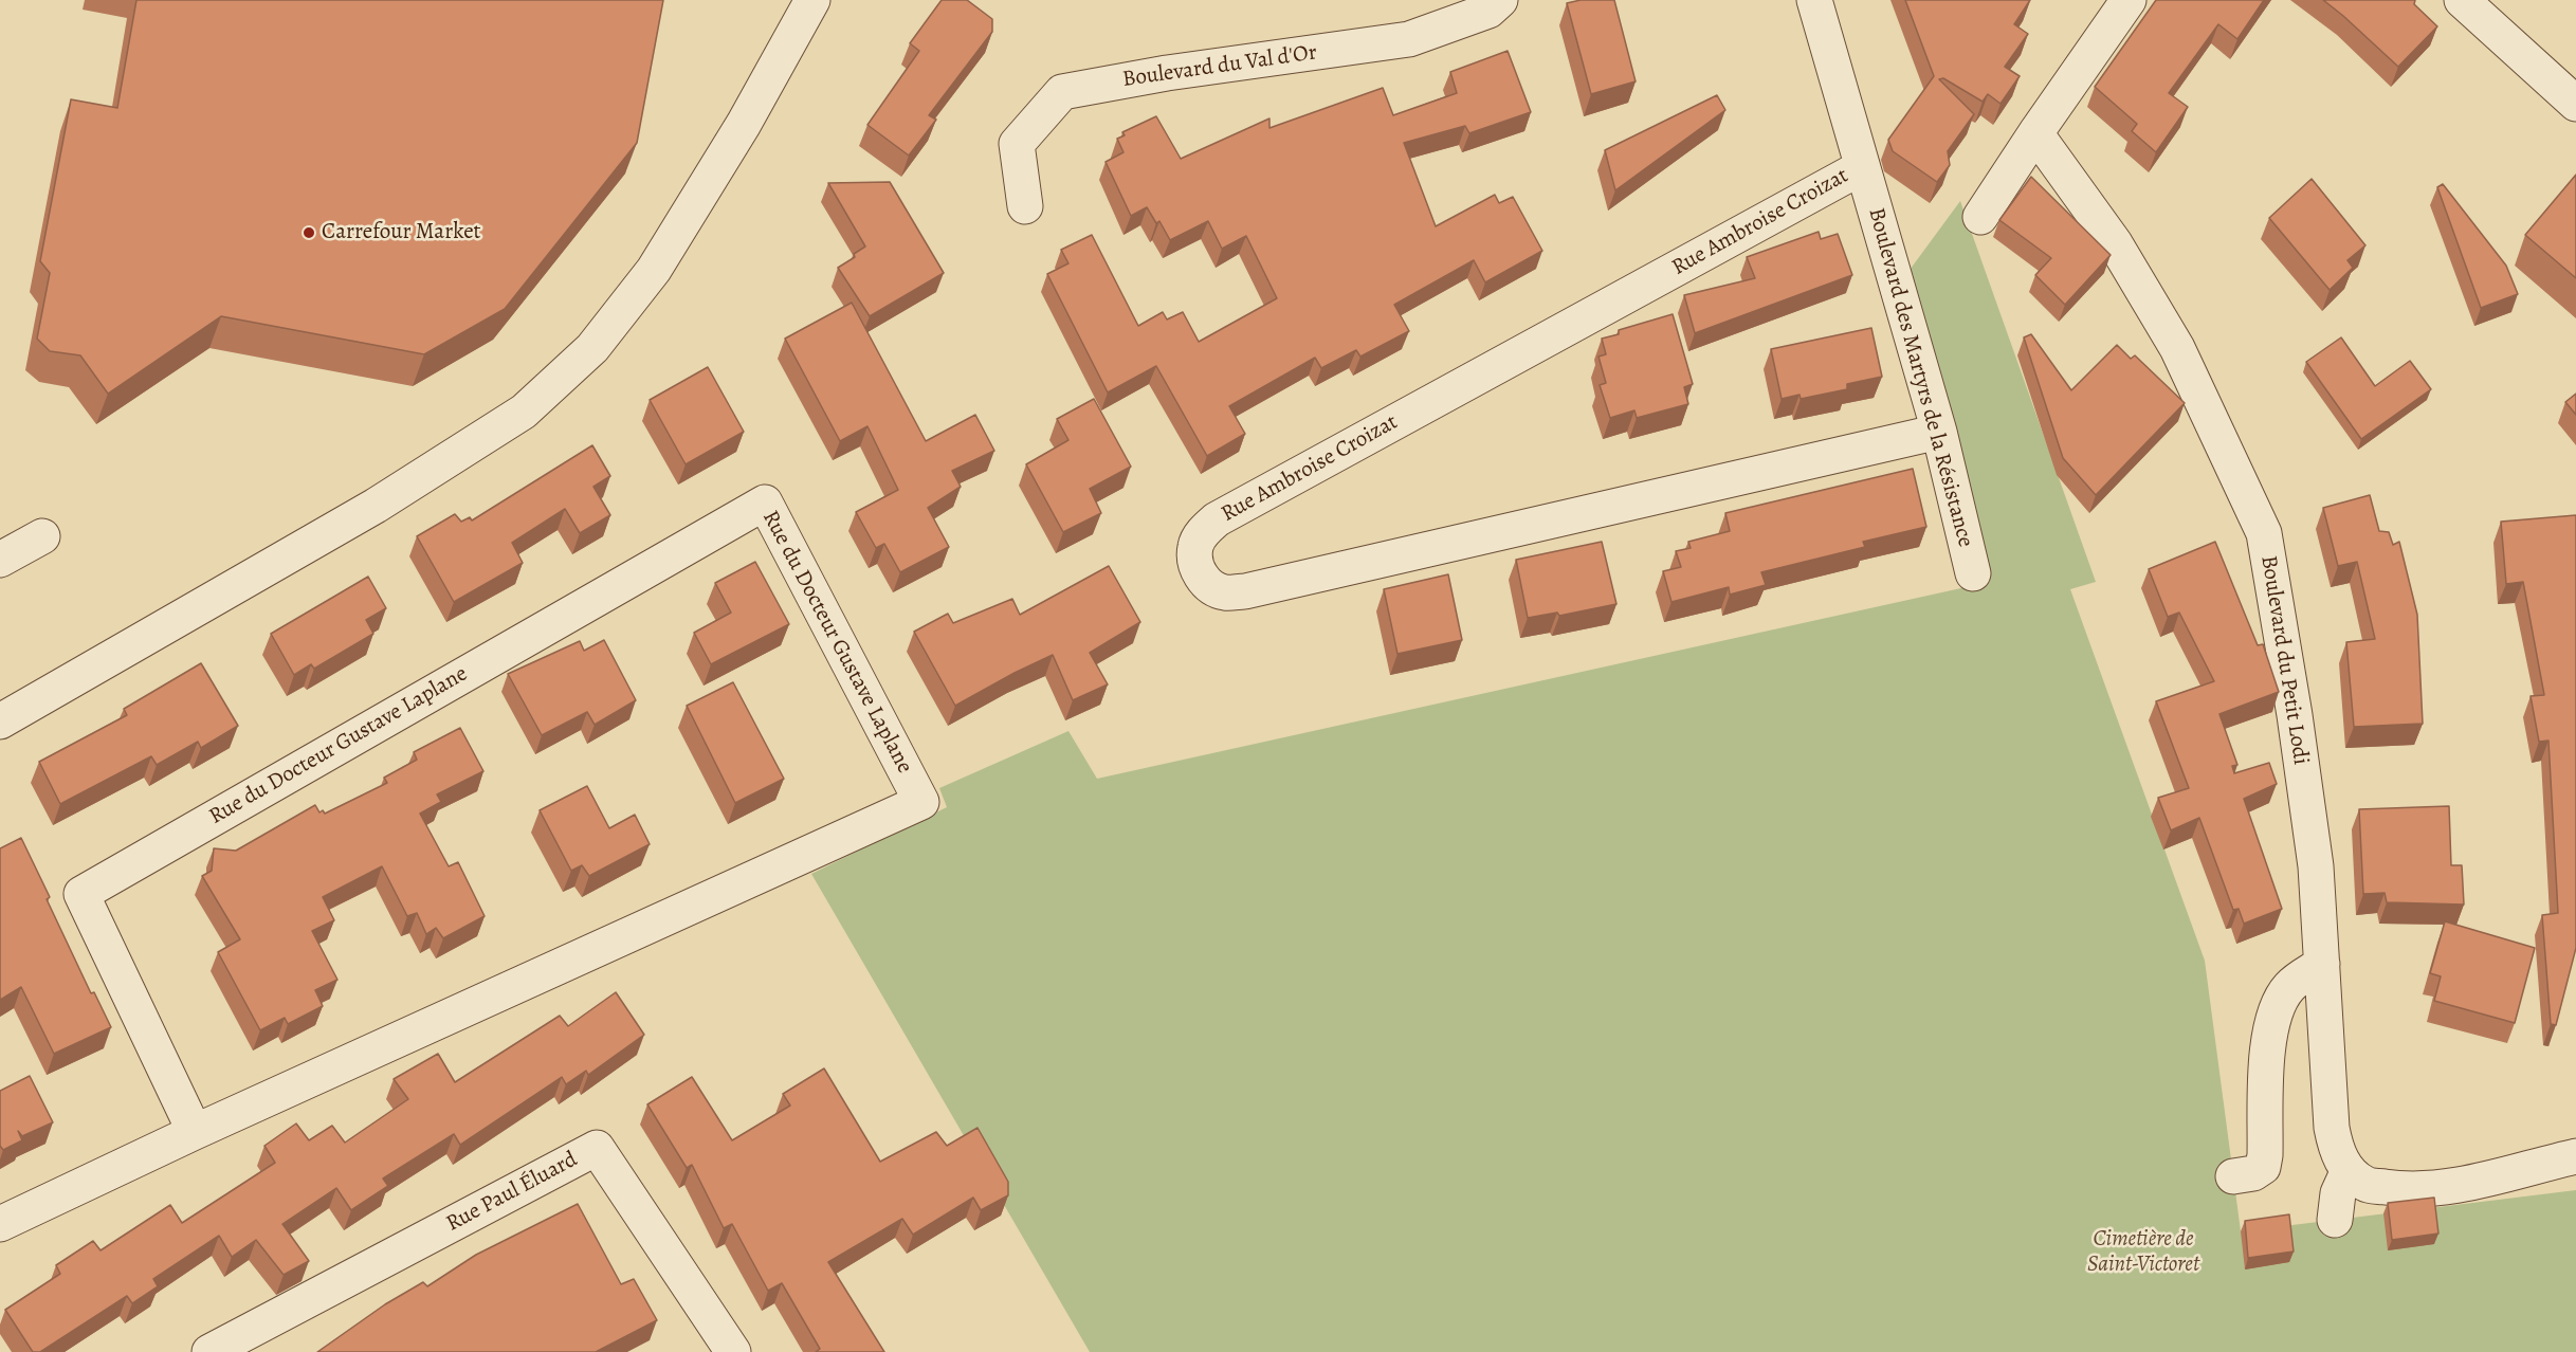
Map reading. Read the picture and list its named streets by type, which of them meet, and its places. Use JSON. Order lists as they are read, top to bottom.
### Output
{
  "streets": {
    "street": [
      "Boulevard du Val d'Or",
      "Rue Ambroise Croizat",
      "Boulevard des Martyrs de la Résistance",
      "Rue du Docteur Gustave Laplane",
      "Boulevard du Petit Lodi",
      "Rue Paul Éluard"
    ]
  },
  "crossings": [
    ["Rue Ambroise Croizat", "Boulevard des Martyrs de la Résistance"]
  ],
  "parks": ["Cimetière de Saint-Victoret"],
  "places": ["Carrefour Market"]
}
